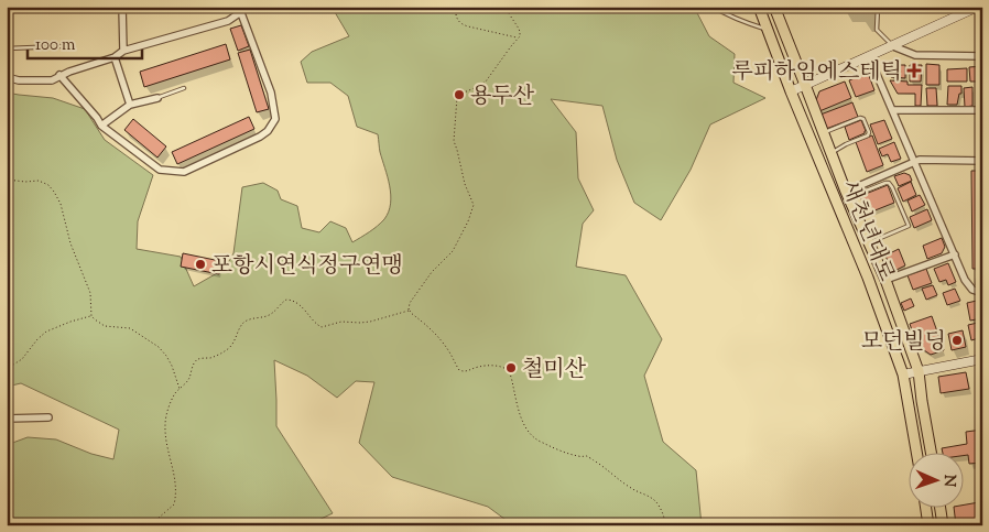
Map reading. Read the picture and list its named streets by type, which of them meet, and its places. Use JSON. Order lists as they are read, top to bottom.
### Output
{
  "streets": {
    "main road": ["새천년대로"]
  },
  "places": {
    "health": ["루피하임에스테틱"],
    "other": [
      "용두산",
      "포항시연식정구연맹",
      "모던빌딩",
      "철미산"
    ]
  },
  "scale_bar": "100 m",
  "north": "right"
}
